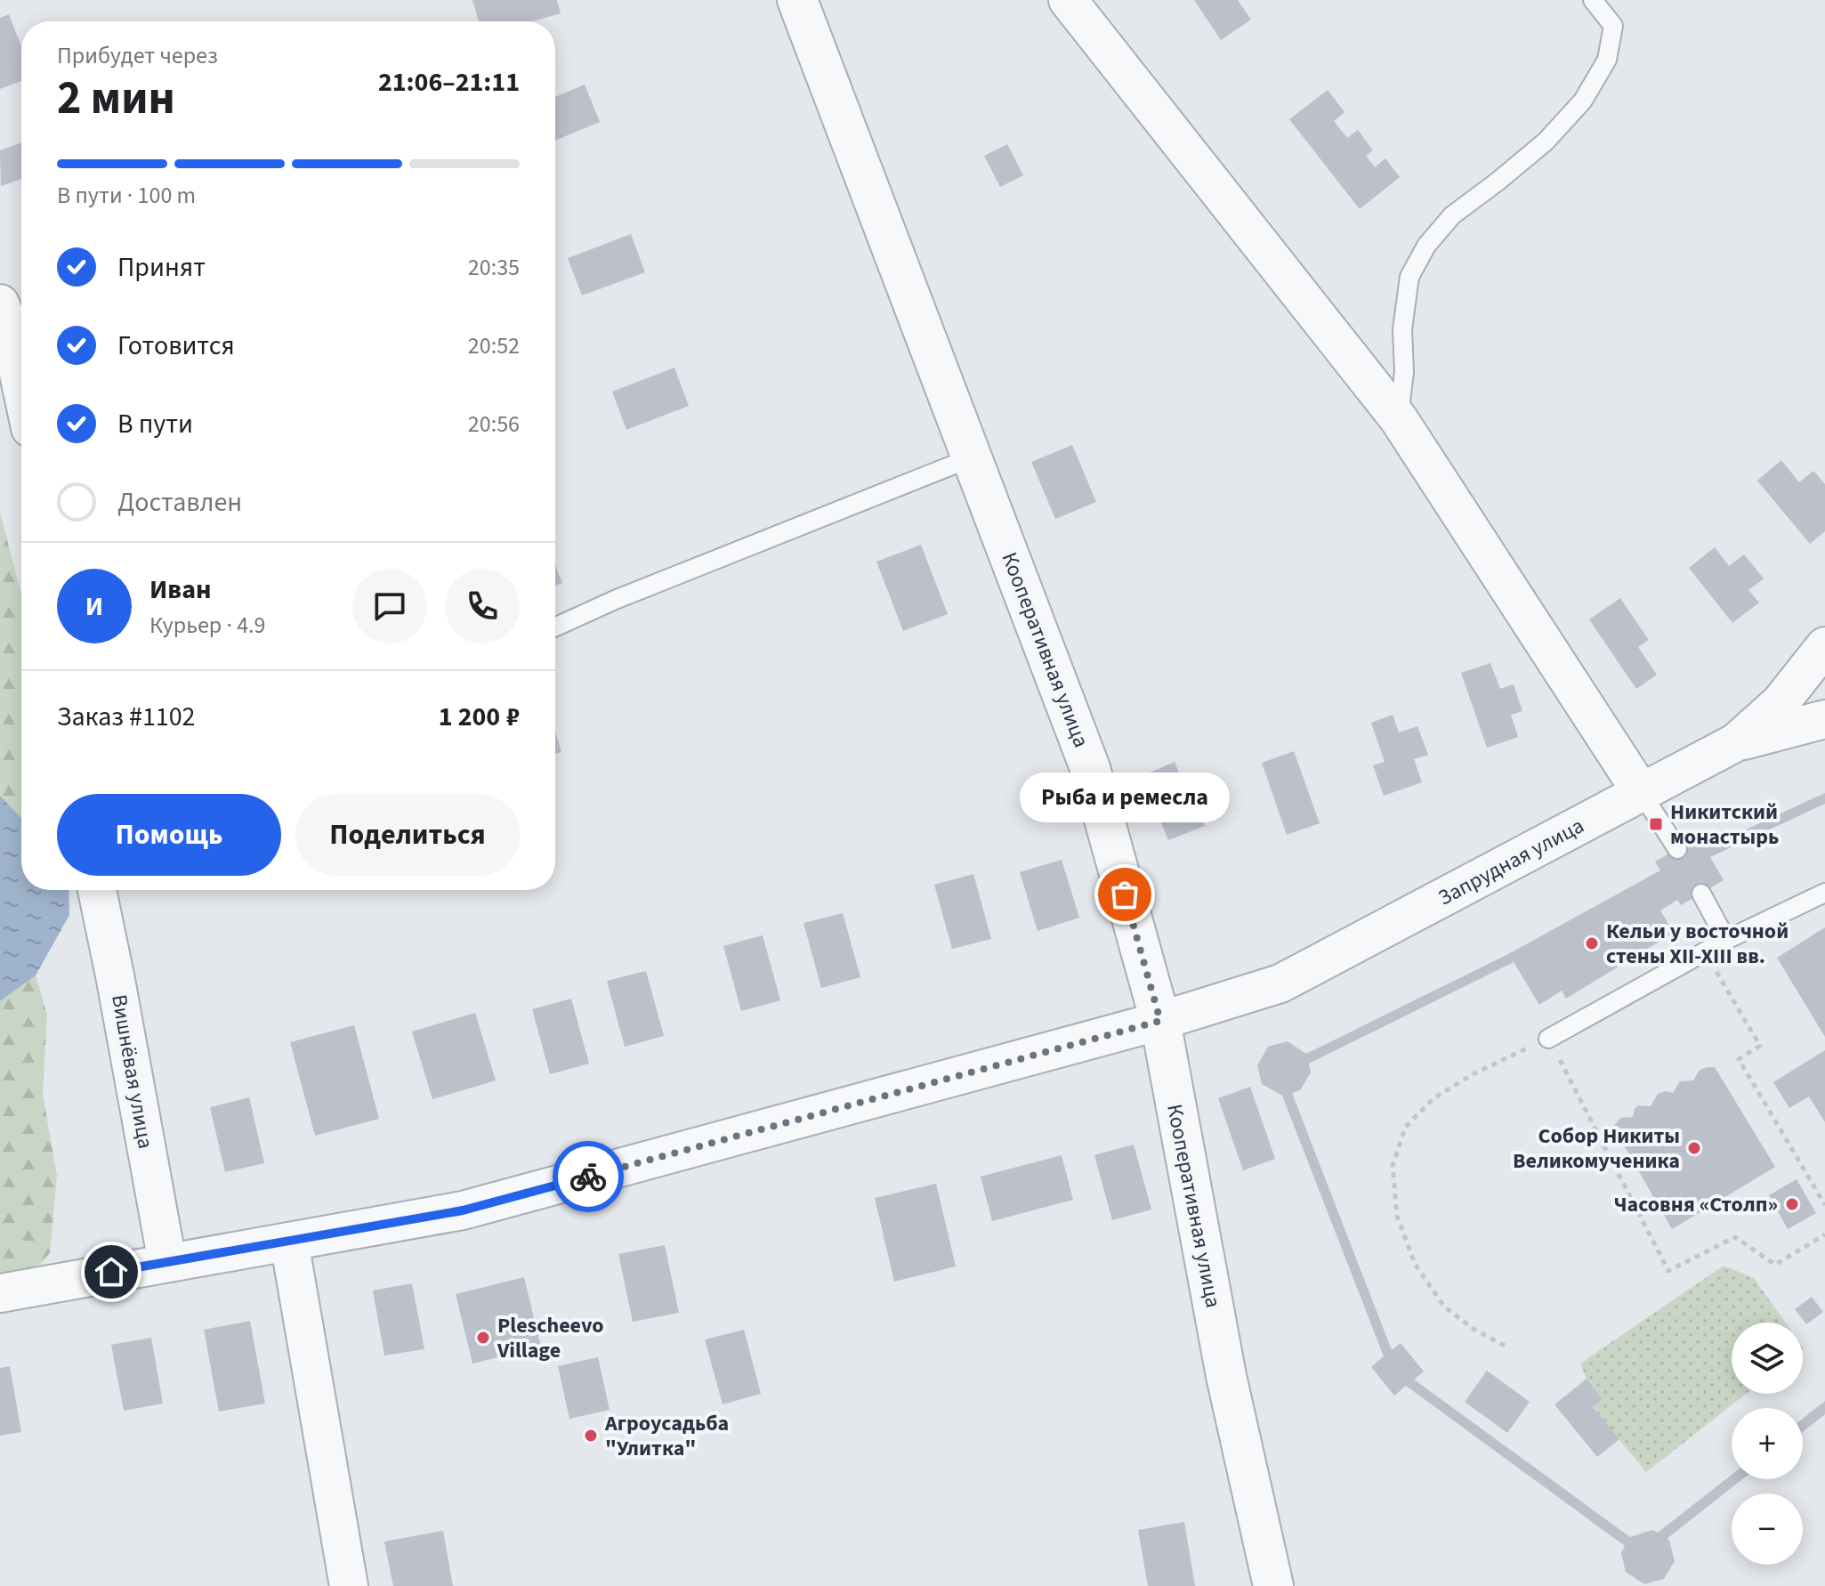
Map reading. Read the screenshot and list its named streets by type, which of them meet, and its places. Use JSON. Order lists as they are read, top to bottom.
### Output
{
  "streets": {
    "street": ["Кооперативная улица", "Запрудная улица", "Вишнёвая улица"]
  },
  "crossings": [
    ["Кооперативная улица", "Запрудная улица"],
    ["Запрудная улица", "Вишнёвая улица"]
  ],
  "places": {
    "transit": ["Никитский монастырь"],
    "other": [
      "Рыба и ремесла",
      "Кельи у восточной стены XII-XIII вв.",
      "Собор Никиты Великомученика",
      "Часовня «Столп»",
      "Plescheevo Village",
      "Агроусадьба \"Улитка\""
    ]
  },
  "page": {
    "heading": ["2 мин", "Прибудет через", "21:06–21:11"],
    "panel": [
      "Иван",
      "Курьер · 4.9",
      "Заказ #1102",
      "1 200 ₽"
    ],
    "bar": "В пути · 100 m",
    "list": [
      ["Принят", "20:35"],
      ["Готовится", "20:52"],
      ["В пути", "20:56"],
      "Доставлен"
    ],
    "round": "И",
    "bubble": "Рыба и ремесла",
    "buttons": ["Помощь", "Поделиться"],
    "map_buttons": ["+", "−"]
  }
}
